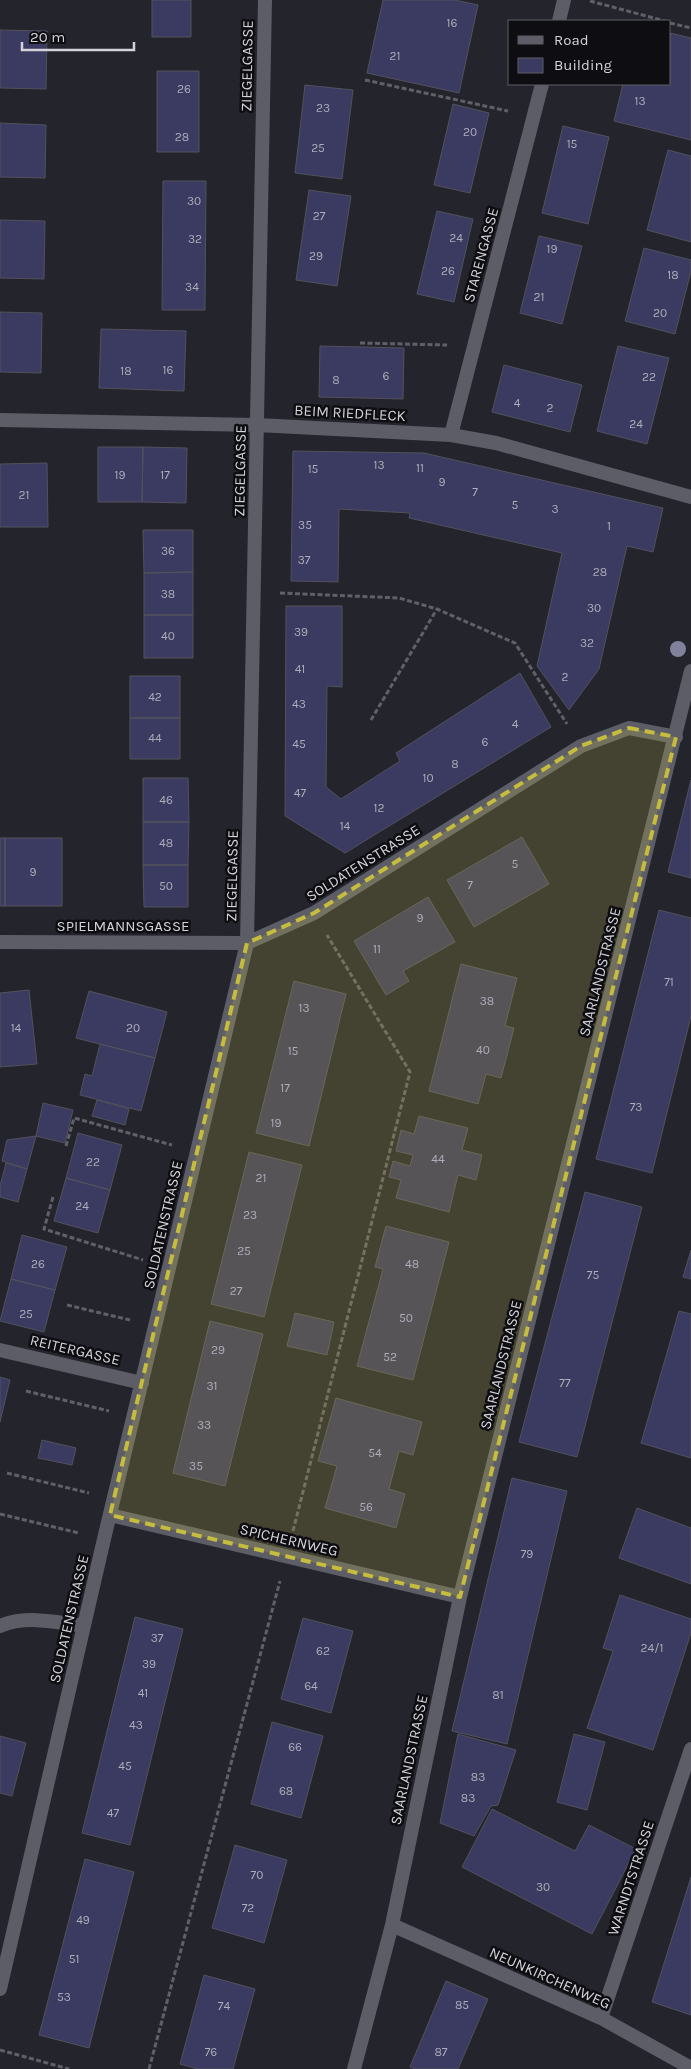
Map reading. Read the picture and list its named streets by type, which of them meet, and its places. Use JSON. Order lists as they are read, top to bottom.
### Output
{
  "streets": {
    "street": [
      "ZIEGELGASSE",
      "STARENGASSE",
      "BEIM RIEDFLECK",
      "SOLDATENSTRASSE",
      "SPIELMANNSGASSE",
      "SAARLANDSTRASSE",
      "REITERGASSE",
      "SPICHERNWEG",
      "WARNDTSTRASSE",
      "NEUNKIRCHENWEG"
    ]
  },
  "crossings": [
    ["ZIEGELGASSE", "BEIM RIEDFLECK"],
    ["ZIEGELGASSE", "SOLDATENSTRASSE"],
    ["ZIEGELGASSE", "SPIELMANNSGASSE"],
    ["STARENGASSE", "BEIM RIEDFLECK"],
    ["SOLDATENSTRASSE", "SPIELMANNSGASSE"],
    ["SOLDATENSTRASSE", "SAARLANDSTRASSE"],
    ["SOLDATENSTRASSE", "REITERGASSE"],
    ["SOLDATENSTRASSE", "SPICHERNWEG"],
    ["SAARLANDSTRASSE", "SPICHERNWEG"],
    ["SAARLANDSTRASSE", "NEUNKIRCHENWEG"],
    ["WARNDTSTRASSE", "NEUNKIRCHENWEG"]
  ],
  "house_numbers": [
    "16",
    "21",
    "26",
    "13",
    "23",
    "20",
    "28",
    "15",
    "25",
    "30",
    "27",
    "24",
    "32",
    "19",
    "29",
    "26",
    "18",
    "34",
    "21",
    "20",
    "16",
    "18",
    "6",
    "22",
    "8",
    "4",
    "2",
    "24",
    "13",
    "11",
    "15",
    "19",
    "17",
    "9",
    "7",
    "21",
    "5",
    "3",
    "35",
    "1",
    "36",
    "37",
    "28",
    "38",
    "30",
    "39",
    "40",
    "32",
    "41",
    "2",
    "42",
    "43",
    "4",
    "44",
    "6",
    "45",
    "8",
    "10",
    "47",
    "46",
    "12",
    "14",
    "48",
    "5",
    "9",
    "7",
    "50",
    "9",
    "11",
    "71",
    "38",
    "13",
    "14",
    "20",
    "40",
    "15",
    "17",
    "73",
    "19",
    "44",
    "22",
    "21",
    "24",
    "23",
    "25",
    "26",
    "48",
    "75",
    "27",
    "25",
    "50",
    "29",
    "52",
    "77",
    "31",
    "33",
    "54",
    "35",
    "56",
    "79",
    "37",
    "24/1",
    "62",
    "39",
    "64",
    "41",
    "81",
    "43",
    "66",
    "45",
    "83",
    "68",
    "83",
    "47",
    "70",
    "30",
    "72",
    "49",
    "51",
    "53",
    "85",
    "74",
    "76",
    "87"
  ],
  "legend": ["Road", "Building"],
  "scale_bar": "20 m"
}
